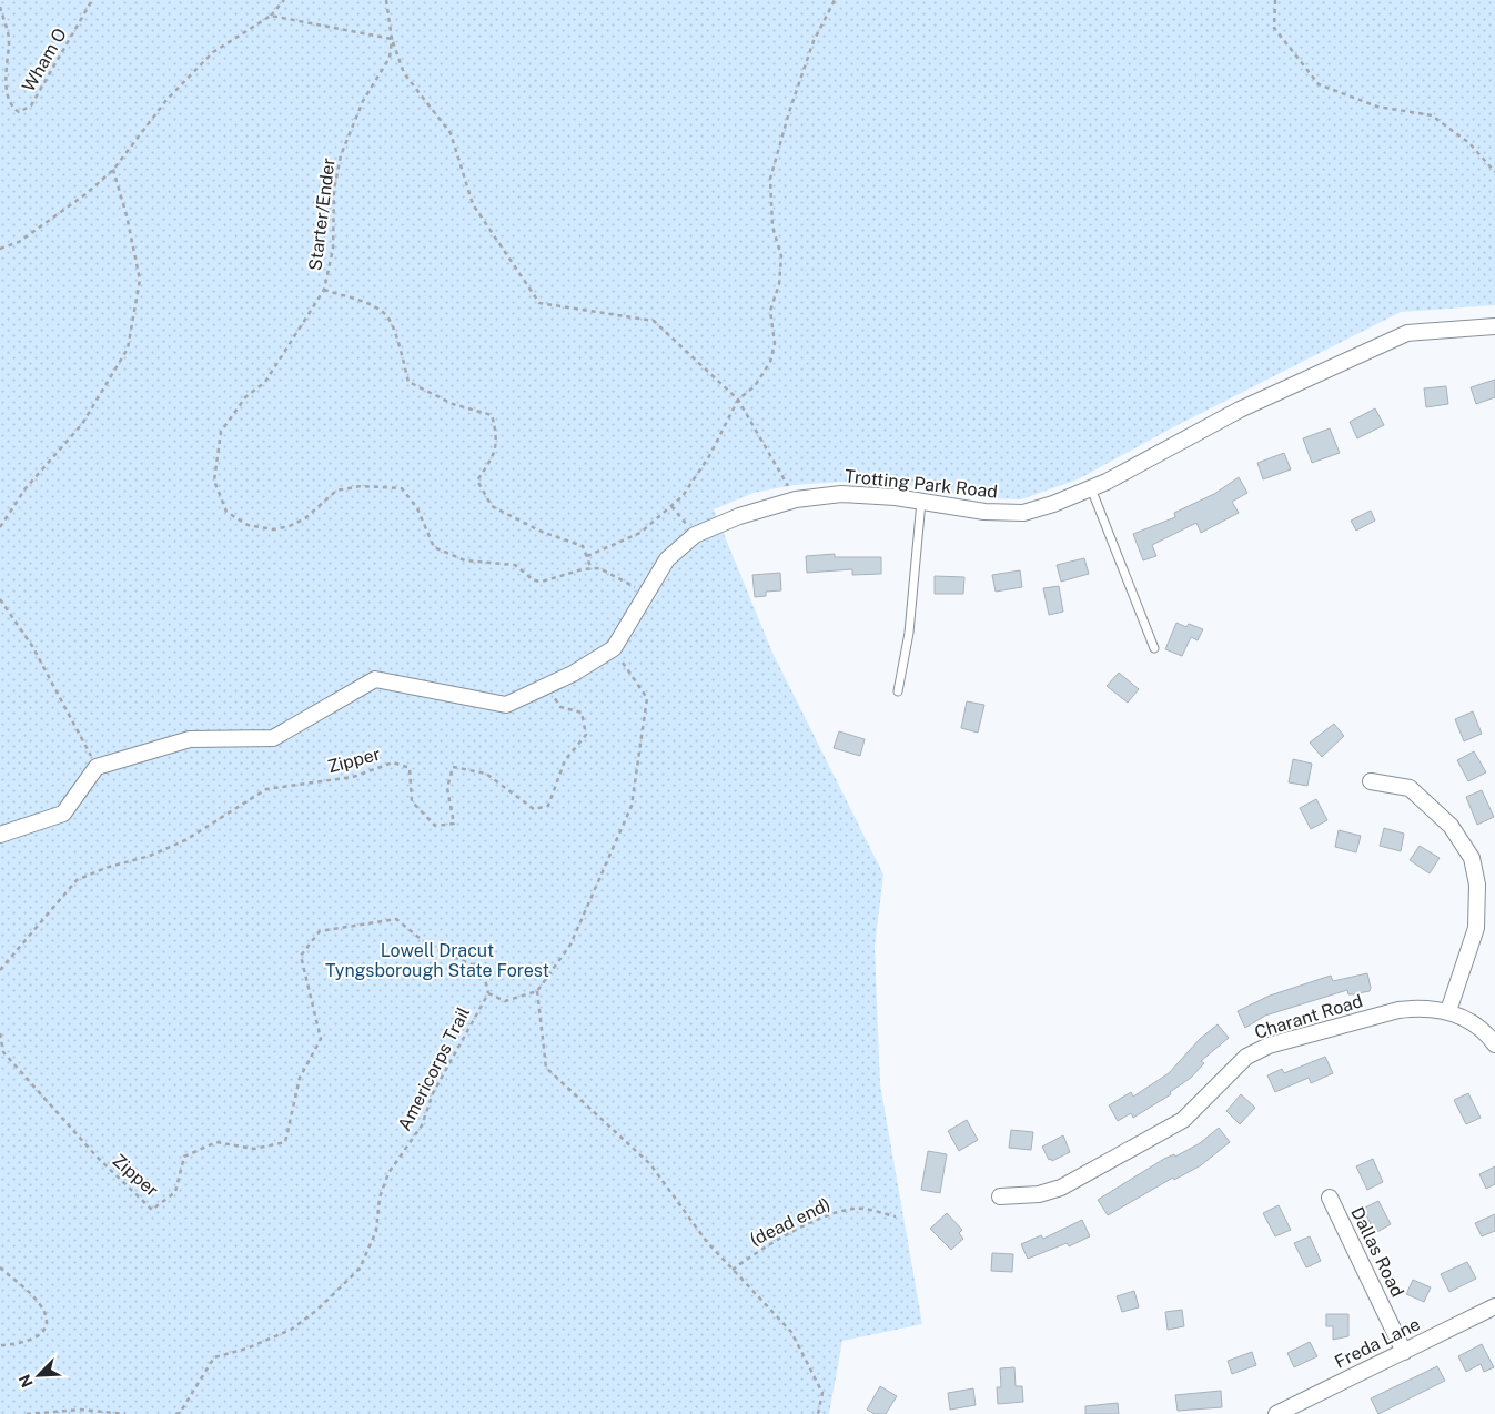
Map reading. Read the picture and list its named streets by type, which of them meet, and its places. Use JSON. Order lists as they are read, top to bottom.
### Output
{
  "streets": {
    "street": [
      "Trotting Park Road",
      "Charant Road",
      "Dallas Road",
      "Freda Lane"
    ],
    "path": [
      "Wham O",
      "Starter/Ender",
      "Zipper",
      "Americorps Trail",
      "(dead end)"
    ]
  },
  "crossings": [
    ["Trotting Park Road", "Zipper"],
    ["Zipper", "Americorps Trail"],
    ["Dallas Road", "Freda Lane"]
  ],
  "parks": ["Lowell Dracut Tyngsborough State Forest"],
  "north": "bottom left"
}
